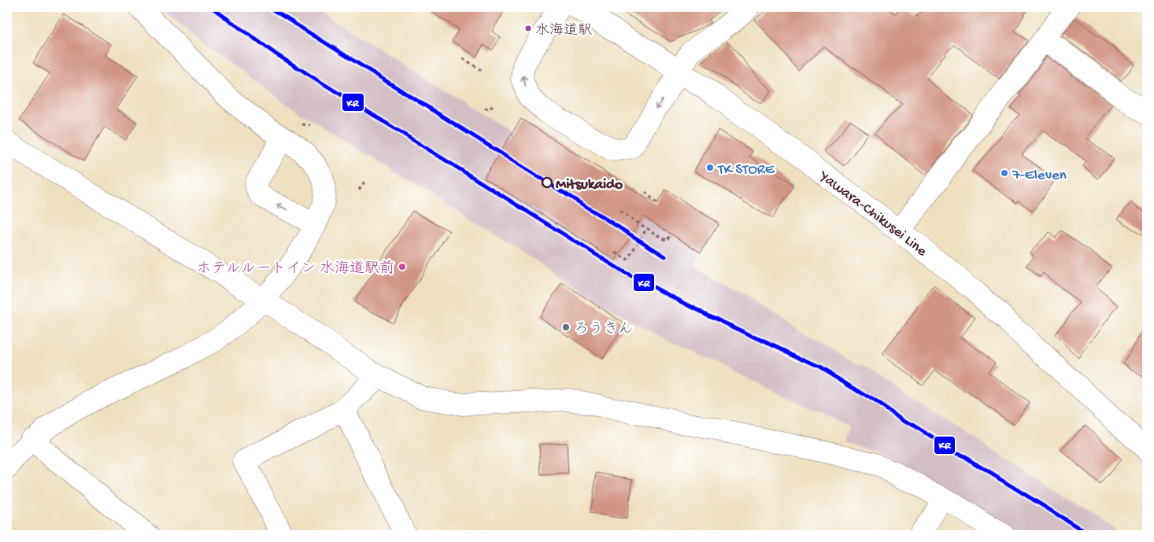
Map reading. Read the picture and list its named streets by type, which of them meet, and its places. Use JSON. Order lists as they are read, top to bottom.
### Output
{
  "streets": {
    "street": ["Yawara-Chikusei Line"]
  },
  "places": [
    "水海道駅",
    "TK STORE",
    "7-Eleven",
    "Mitsukaido",
    "ホテルルートイン 水海道駅前",
    "ろうきん"
  ],
  "lines": ["transit line KR"]
}
